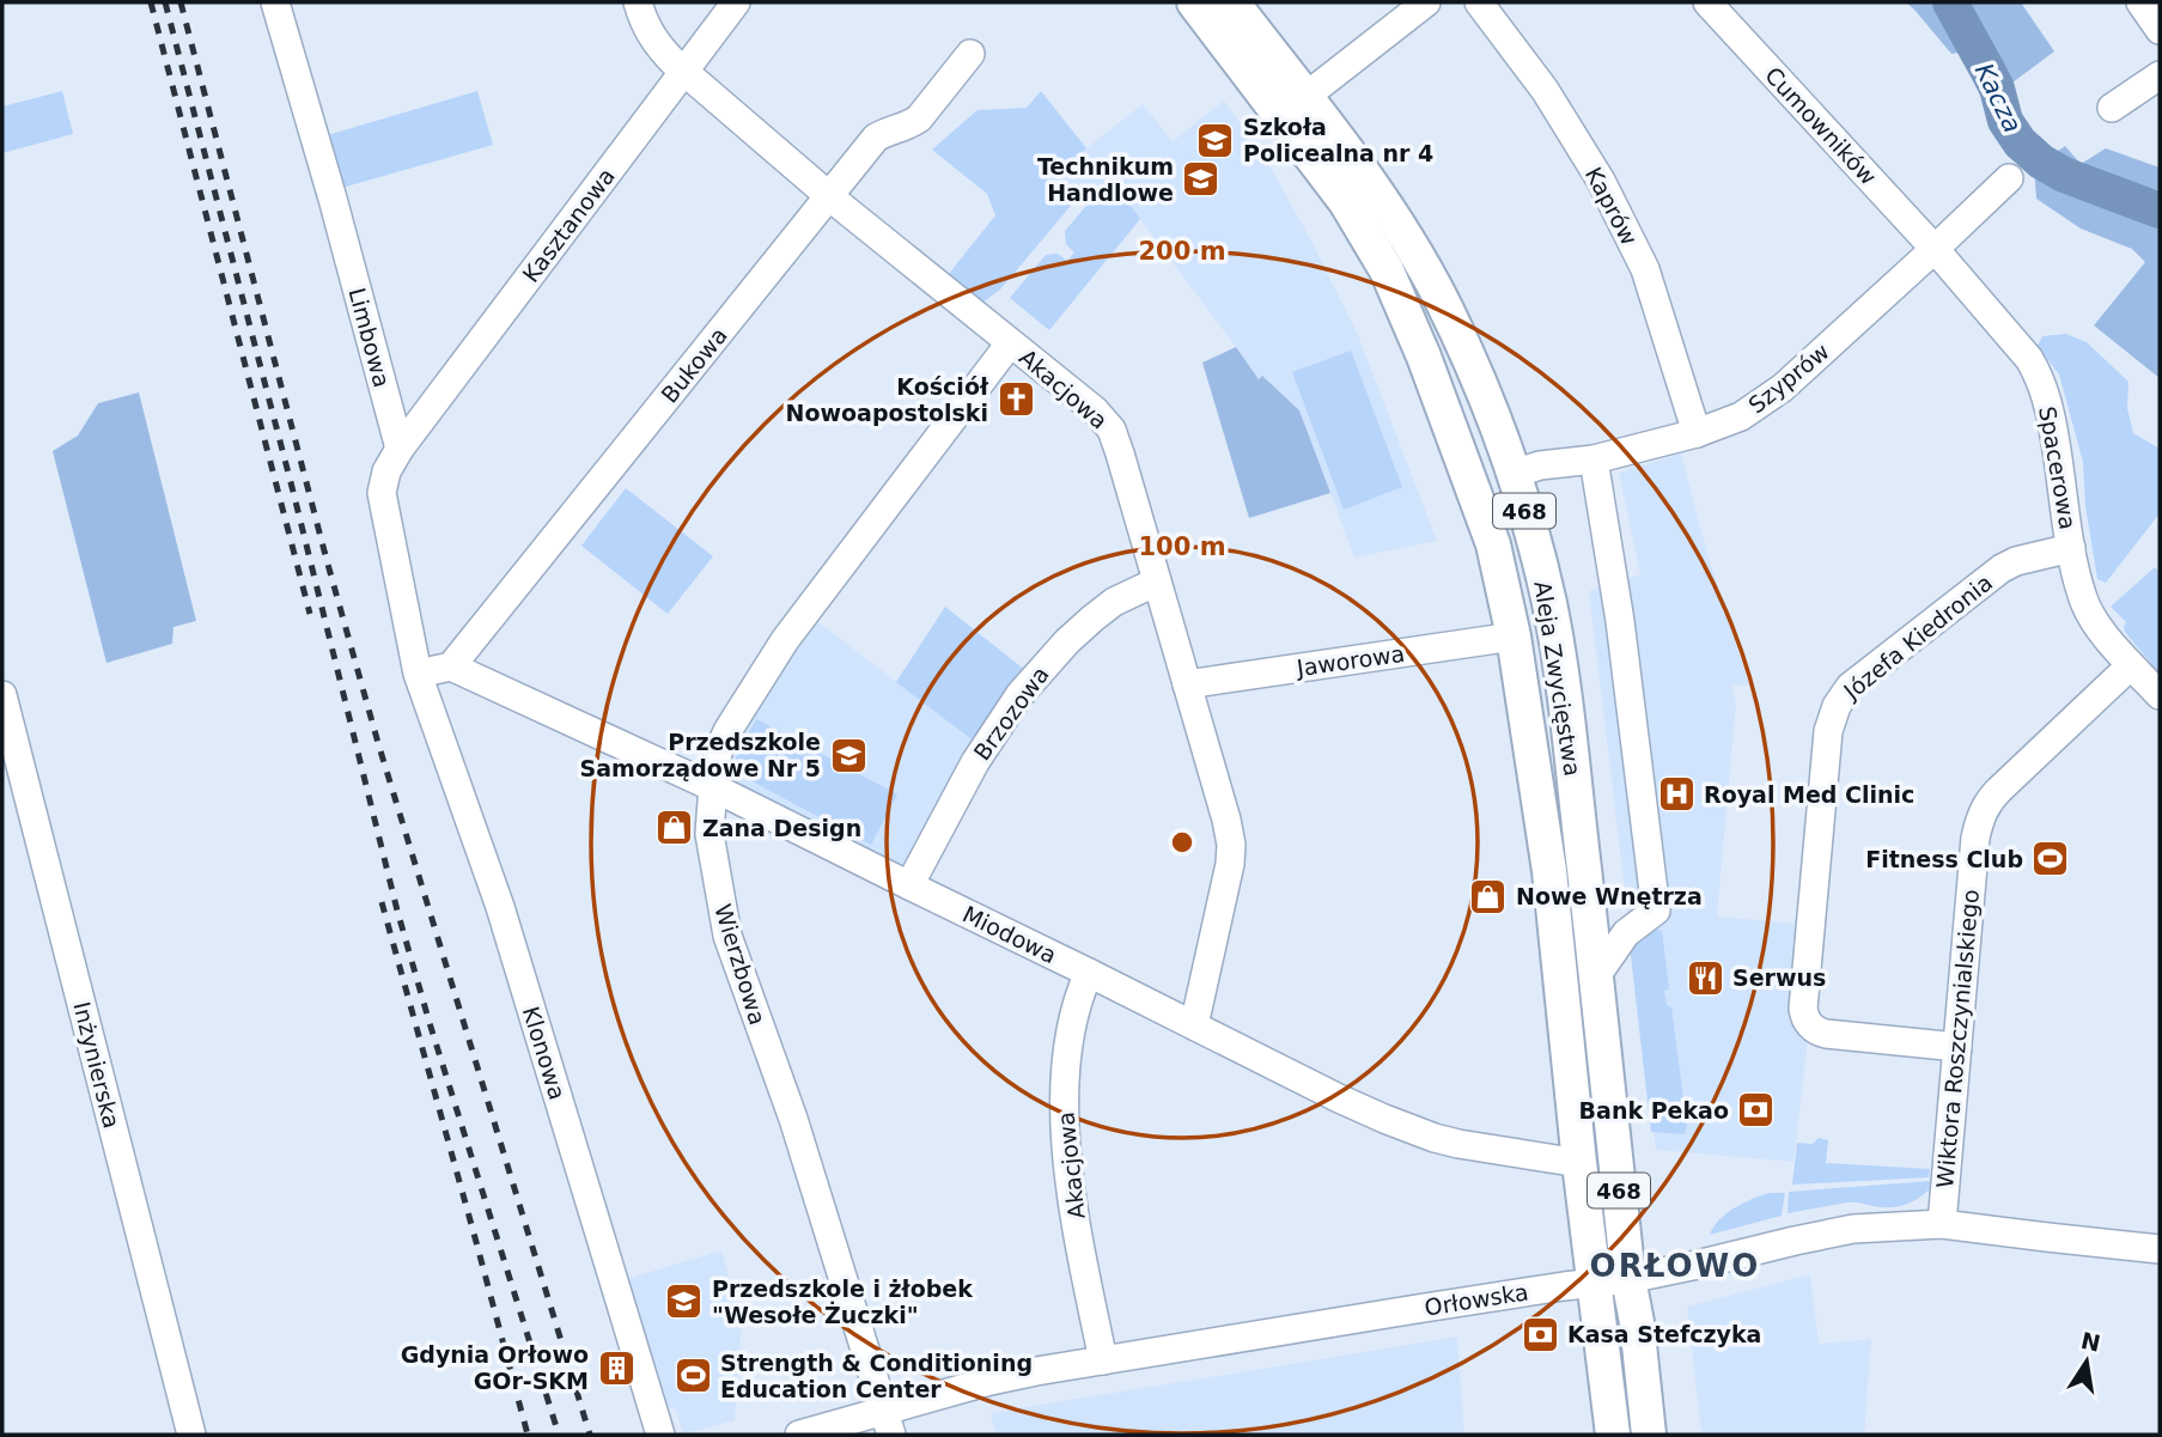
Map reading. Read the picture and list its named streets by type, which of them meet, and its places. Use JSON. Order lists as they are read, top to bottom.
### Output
{
  "streets": {
    "main road": ["468", "Aleja Zwycięstwa"],
    "street": [
      "Cumowników",
      "Kaprów",
      "Kasztanowa",
      "Limbowa",
      "Bukowa",
      "Szyprów",
      "Akacjowa",
      "Spacerowa",
      "Józefa Kiedronia",
      "Jaworowa",
      "Brzozowa",
      "Miodowa",
      "Wierzbowa",
      "Wiktora Roszczynialskiego",
      "Klonowa",
      "Inżynierska",
      "Orłowska"
    ]
  },
  "crossings": [
    ["Cumowników", "Szyprów"],
    ["Cumowników", "Spacerowa"],
    ["Kaprów", "Szyprów"],
    ["Kasztanowa", "Limbowa"],
    ["Kasztanowa", "Akacjowa"],
    ["Bukowa", "Akacjowa"],
    ["Bukowa", "Miodowa"],
    ["Szyprów", "Spacerowa"],
    ["Szyprów", "Aleja Zwycięstwa"],
    ["Akacjowa", "Jaworowa"],
    ["Akacjowa", "Brzozowa"],
    ["Akacjowa", "Miodowa"],
    ["Akacjowa", "Wierzbowa"],
    ["Akacjowa", "Orłowska"],
    ["Spacerowa", "Józefa Kiedronia"],
    ["Spacerowa", "Wiktora Roszczynialskiego"],
    ["Józefa Kiedronia", "Wiktora Roszczynialskiego"],
    ["Jaworowa", "Aleja Zwycięstwa"],
    ["Aleja Zwycięstwa", "Miodowa"],
    ["Aleja Zwycięstwa", "Orłowska"],
    ["Brzozowa", "Miodowa"],
    ["Miodowa", "Wierzbowa"],
    ["Wierzbowa", "Orłowska"],
    ["Wiktora Roszczynialskiego", "Orłowska"]
  ],
  "districts": ["ORŁOWO"],
  "water": ["Kacza"],
  "places": {
    "school or university": [
      "Szkoła Policealna nr 4",
      "Technikum Handlowe",
      "Przedszkole Samorządowe Nr 5",
      "Przedszkole i żłobek \"Wesołe Żuczki\""
    ],
    "church": ["Kościół Nowoapostolski"],
    "hospital": ["Royal Med Clinic"],
    "shop": ["Zana Design", "Nowe Wnętrza"],
    "sports": ["Fitness Club", "Strength & Conditioning Education Center"],
    "restaurant": ["Serwus"],
    "bank": ["Bank Pekao", "Kasa Stefczyka"],
    "building": ["Gdynia Orłowo GOr-SKM"]
  },
  "north": "top",
  "rings": ["200 m", "100 m"]
}
